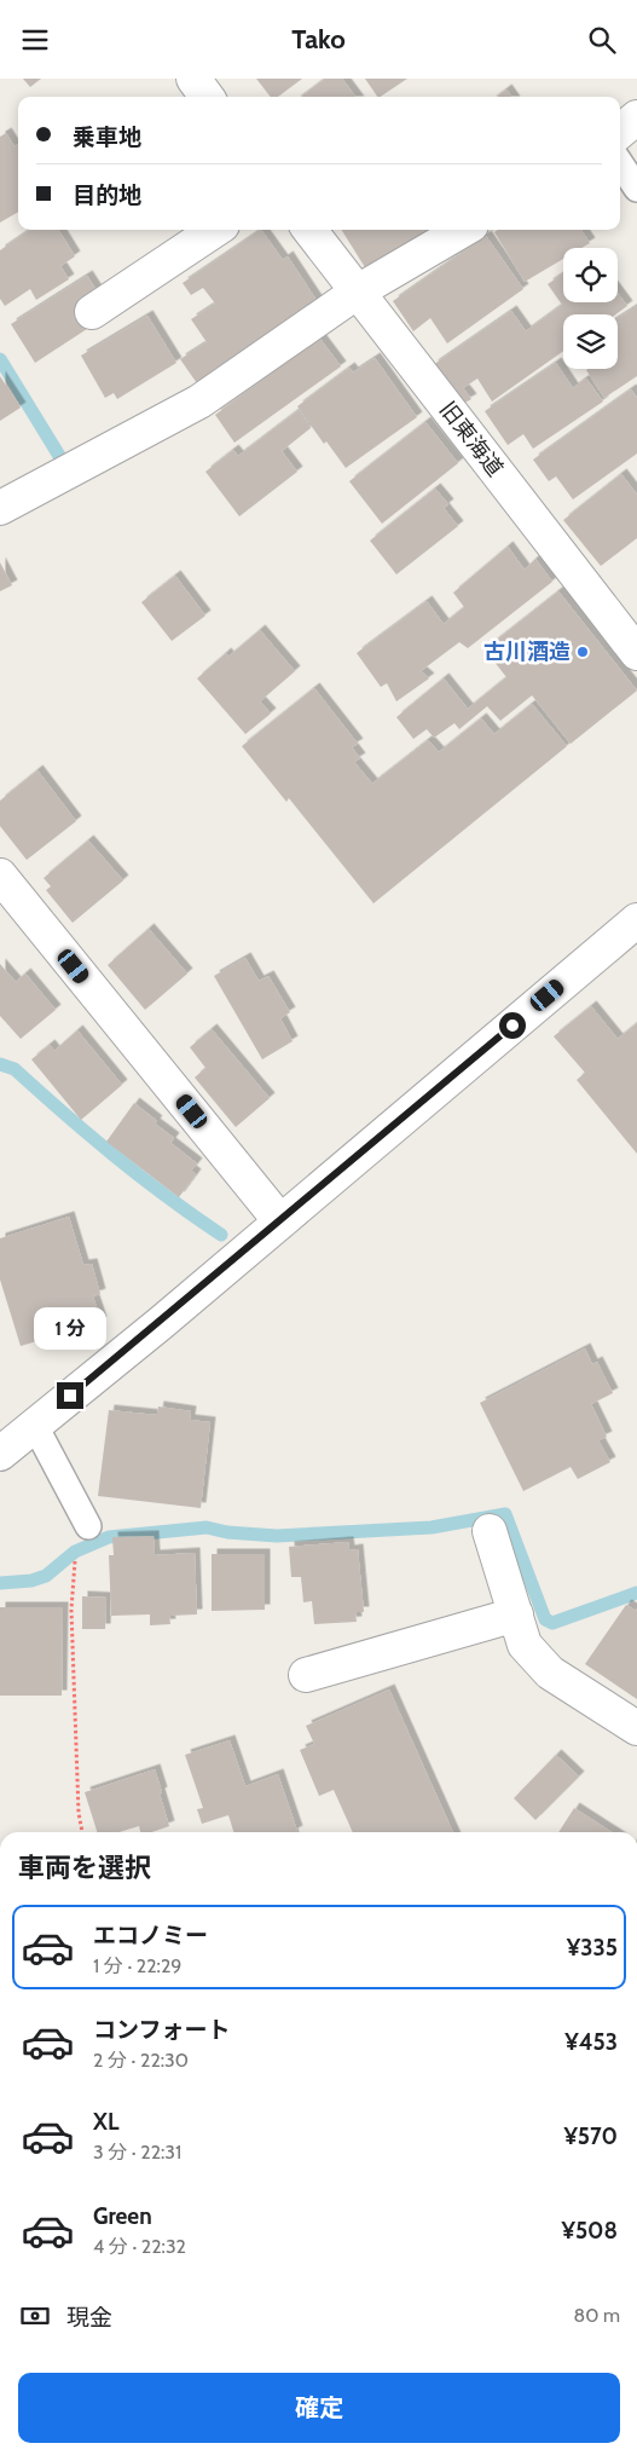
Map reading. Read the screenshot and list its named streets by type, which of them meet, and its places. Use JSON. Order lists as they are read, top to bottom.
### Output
{
  "streets": {
    "street": ["旧東海道"]
  },
  "places": ["古川酒造"],
  "page": {
    "header": "Tako",
    "banner": ["乗車地", "目的地"],
    "bubble": "1 分",
    "heading": "車両を選択",
    "list": [
      {
        "name": "エコノミー",
        "note": "1 分 · 22:29",
        "value": "¥335"
      },
      {
        "name": "コンフォート",
        "note": "2 分 · 22:30",
        "value": "¥453"
      },
      {
        "name": "XL",
        "note": "3 分 · 22:31",
        "value": "¥570"
      },
      {
        "name": "Green",
        "note": "4 分 · 22:32",
        "value": "¥508"
      }
    ],
    "pay": ["現金", "80 m"],
    "buttons": "確定"
  }
}
